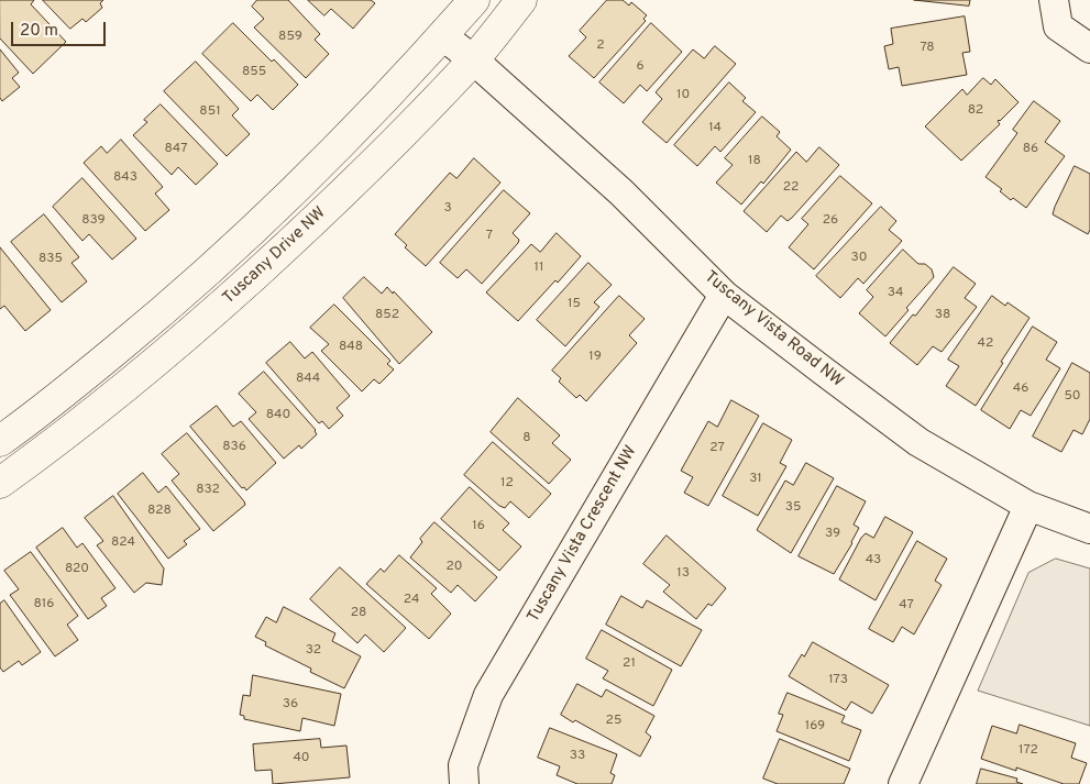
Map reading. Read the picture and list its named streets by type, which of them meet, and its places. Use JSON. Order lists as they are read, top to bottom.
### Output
{
  "streets": {
    "street": ["Tuscany Drive NW", "Tuscany Vista Road NW", "Tuscany Vista Crescent NW"]
  },
  "crossings": [
    ["Tuscany Drive NW", "Tuscany Vista Road NW"],
    ["Tuscany Vista Road NW", "Tuscany Vista Crescent NW"]
  ],
  "house_numbers": [
    "859",
    "2",
    "78",
    "6",
    "855",
    "10",
    "82",
    "851",
    "14",
    "847",
    "86",
    "18",
    "843",
    "22",
    "3",
    "839",
    "26",
    "7",
    "30",
    "835",
    "11",
    "34",
    "15",
    "852",
    "38",
    "42",
    "848",
    "19",
    "844",
    "46",
    "50",
    "840",
    "8",
    "836",
    "27",
    "31",
    "12",
    "832",
    "35",
    "828",
    "16",
    "39",
    "824",
    "43",
    "20",
    "820",
    "13",
    "24",
    "816",
    "47",
    "28",
    "32",
    "21",
    "173",
    "36",
    "25",
    "169",
    "172",
    "33",
    "40"
  ],
  "scale_bar": "20 m"
}
